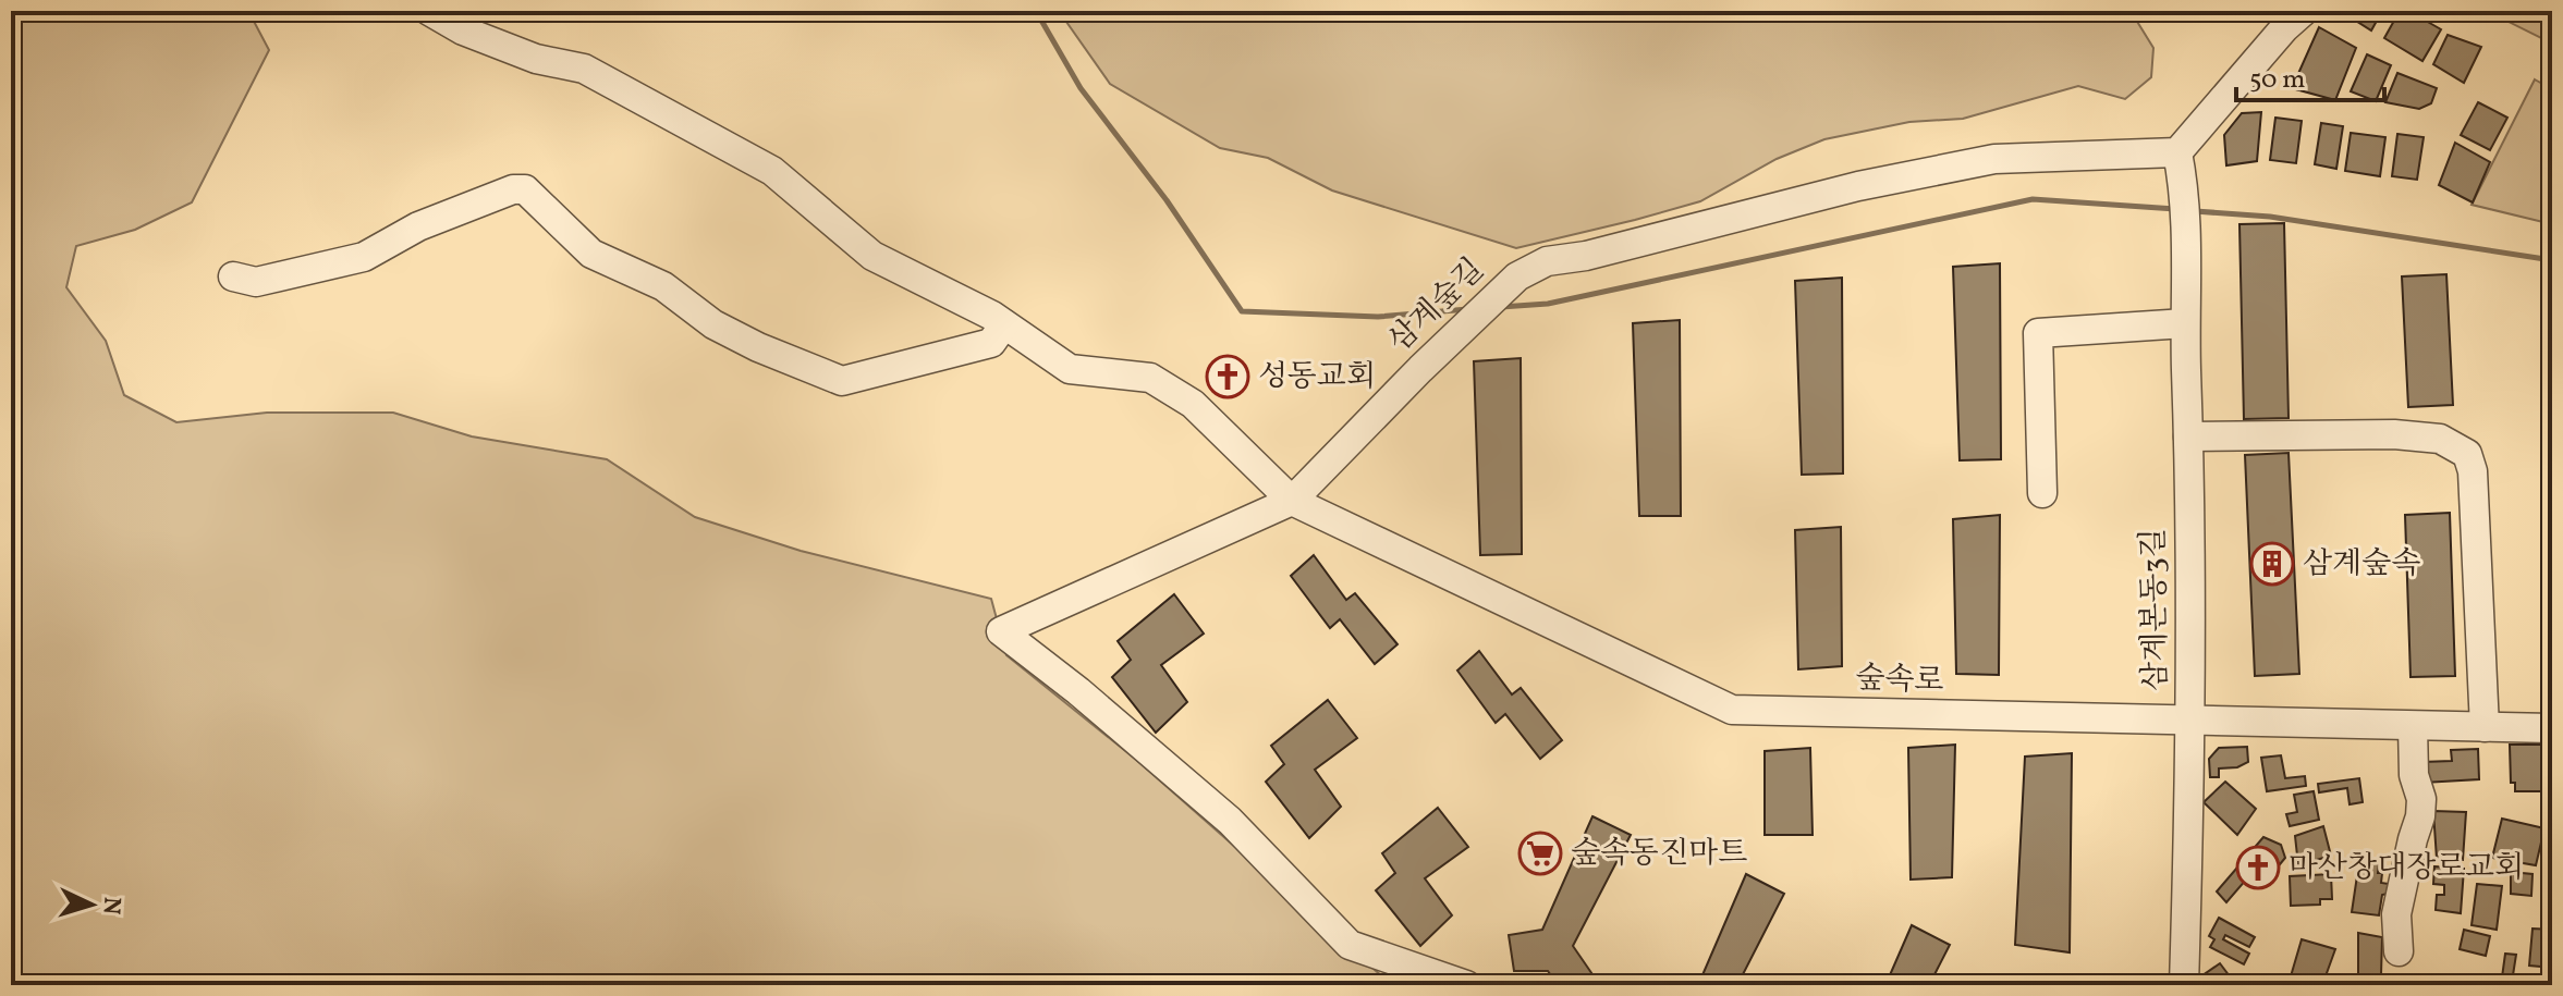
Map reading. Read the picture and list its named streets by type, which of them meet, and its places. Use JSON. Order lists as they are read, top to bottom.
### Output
{
  "streets": {
    "street": ["삼계숲길", "삼계본동3길", "숲속로"]
  },
  "crossings": [
    ["삼계숲길", "삼계본동3길"],
    ["삼계숲길", "숲속로"],
    ["삼계본동3길", "숲속로"]
  ],
  "places": {
    "church": ["성동교회", "마산창대장로교회"],
    "building": ["삼계숲속"],
    "supermarket": ["숲속동진마트"]
  },
  "scale_bar": "50 m",
  "north": "right"
}
